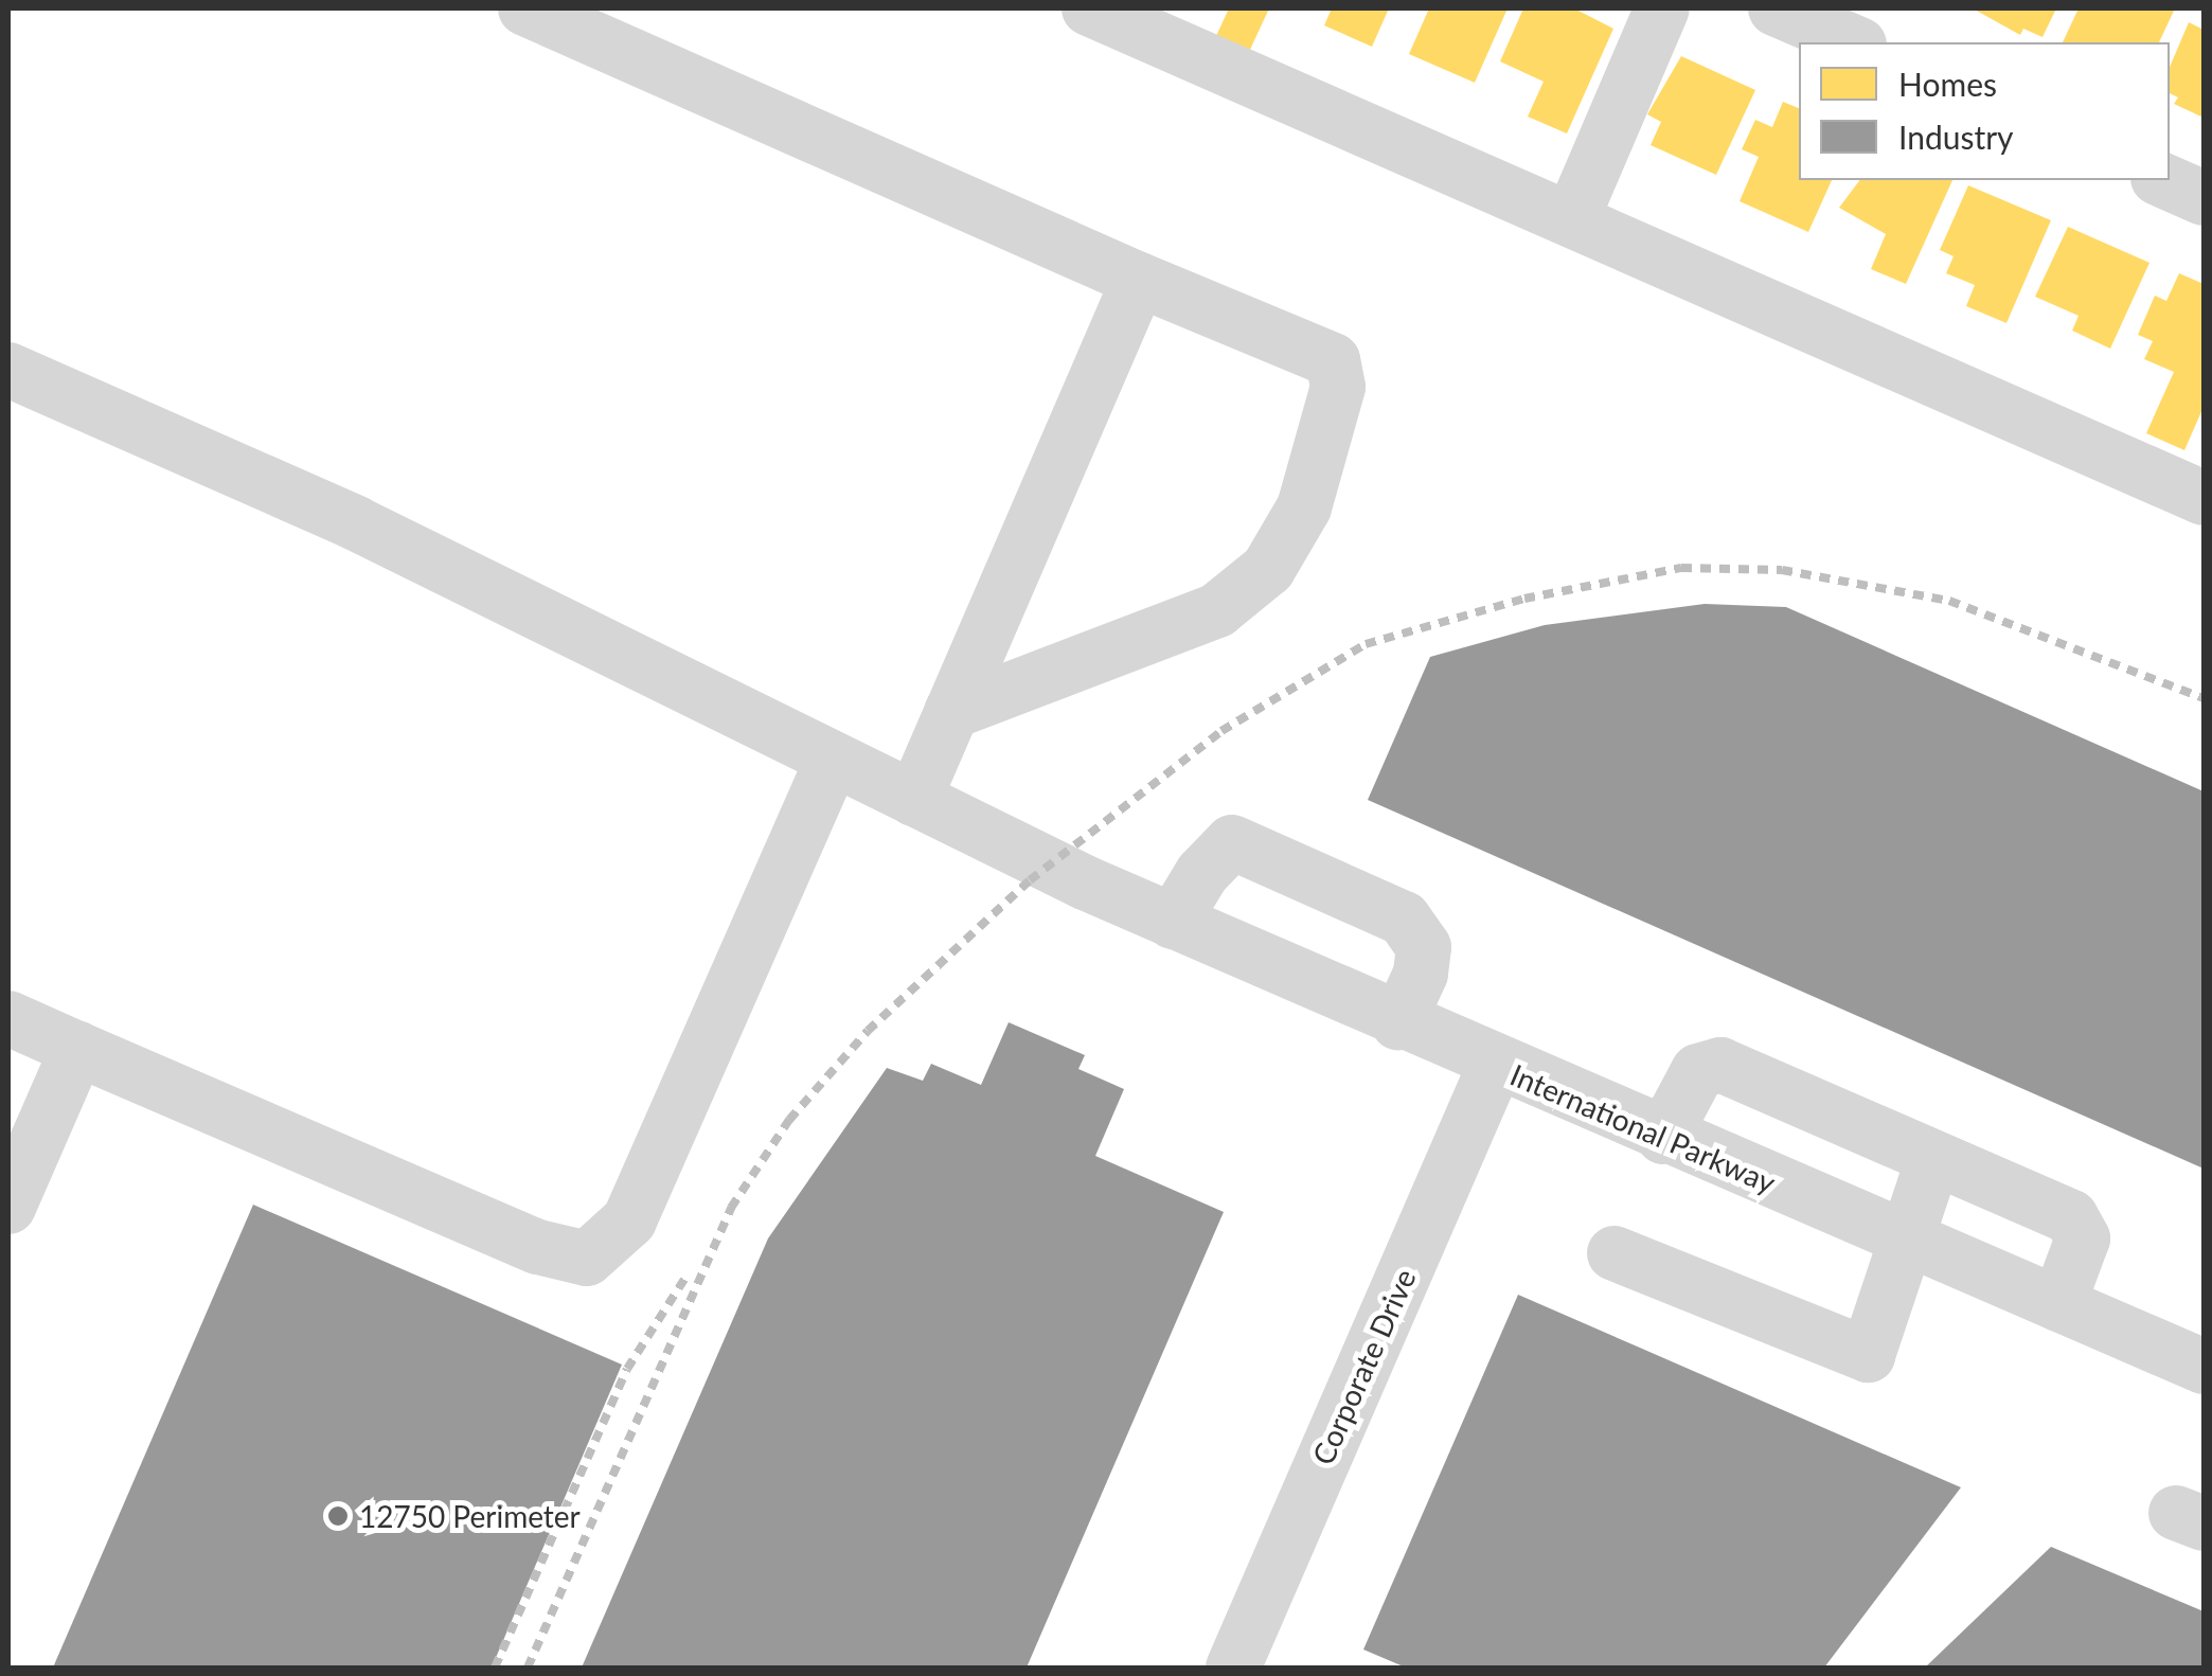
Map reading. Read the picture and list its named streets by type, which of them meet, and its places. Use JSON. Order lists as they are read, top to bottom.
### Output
{
  "streets": {
    "street": ["International Parkway", "Corporate Drive"]
  },
  "crossings": [
    ["International Parkway", "Corporate Drive"]
  ],
  "places": ["12750 Perimeter"],
  "legend": ["Homes", "Industry"]
}
